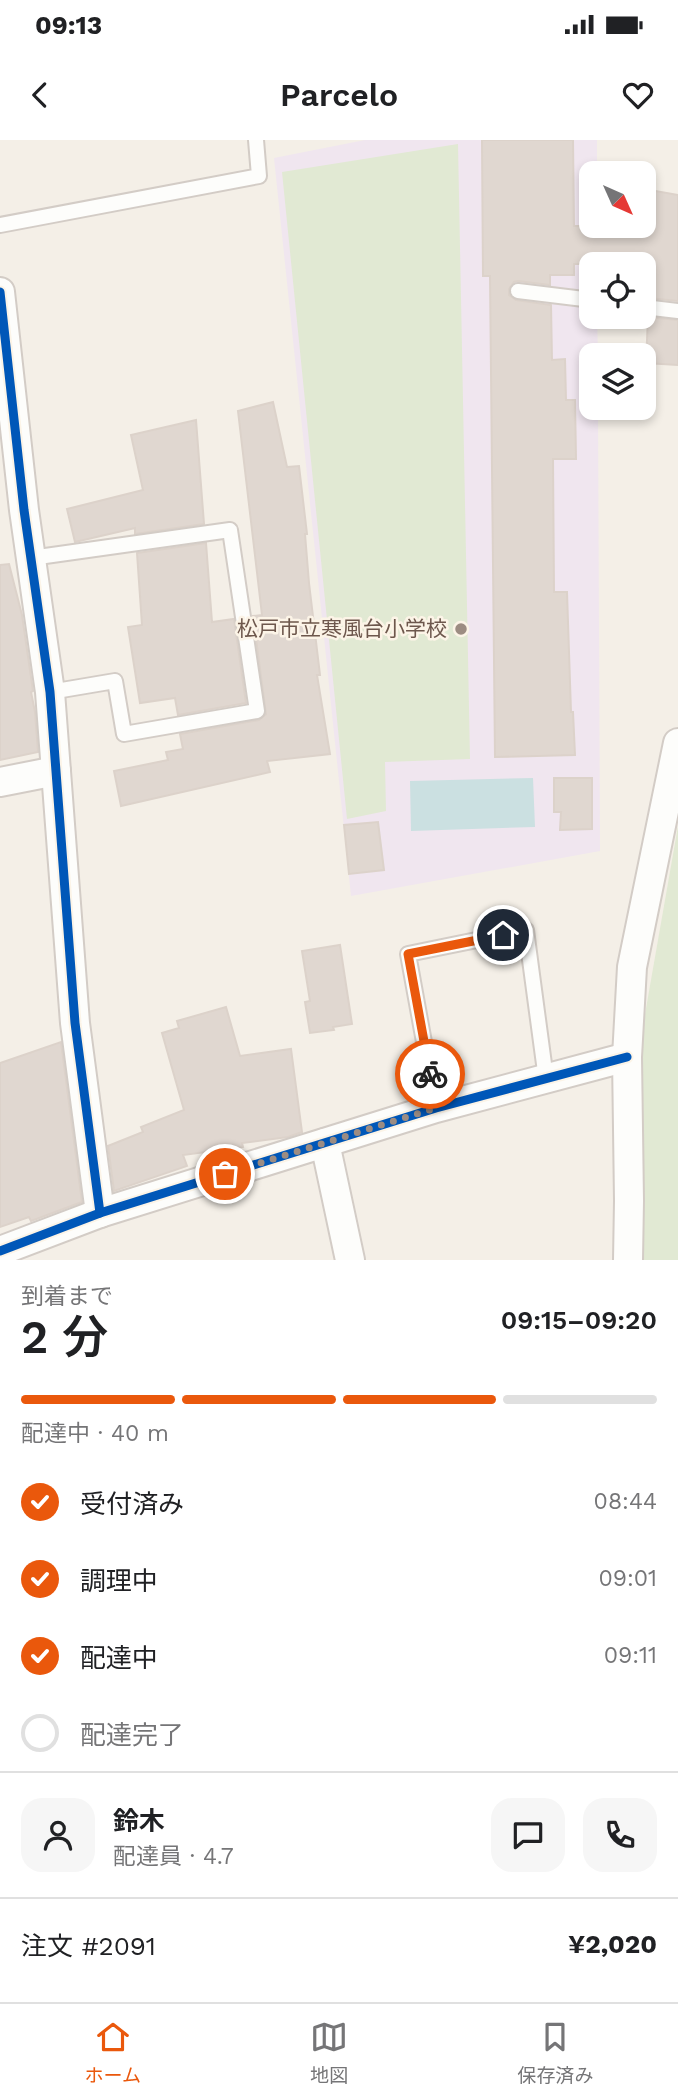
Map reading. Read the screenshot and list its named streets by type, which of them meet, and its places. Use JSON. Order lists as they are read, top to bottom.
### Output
{
  "places": ["松戸市立寒風台小学校"],
  "north": "bottom right",
  "page": {
    "status": "09:13",
    "header": "Parcelo",
    "heading": ["2 分", "到着まで", "09:15–09:20"],
    "panel": [
      "鈴木",
      "配達員 · 4.7",
      "注文 #2091",
      "¥2,020"
    ],
    "bar": "配達中 · 40 m",
    "list": [
      ["受付済み", "08:44"],
      ["調理中", "09:01"],
      ["配達中", "09:11"],
      "配達完了"
    ],
    "tabs": ["ホーム", "地図", "保存済み"]
  }
}
